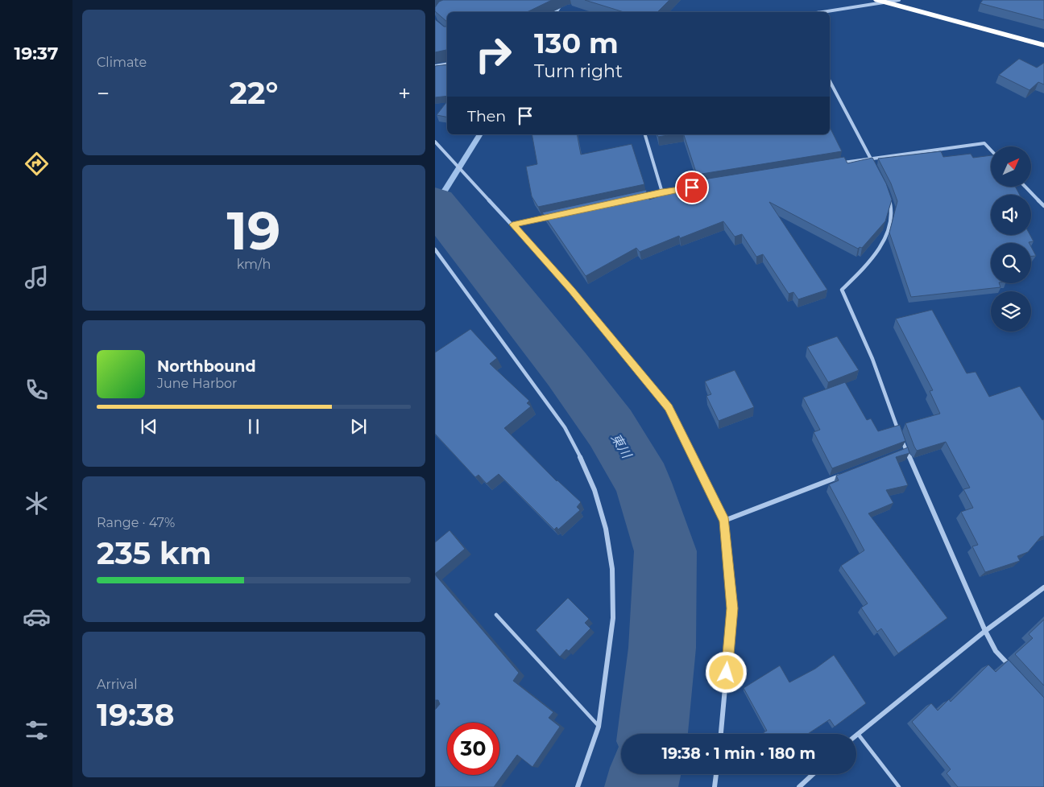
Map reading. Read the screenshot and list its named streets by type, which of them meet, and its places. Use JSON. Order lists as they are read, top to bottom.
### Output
{
  "water": ["東川"],
  "north": "top right",
  "page": {
    "tabs": "19:37",
    "tile": [
      "Climate",
      ["19", "km/h"],
      ["Range · 47%", "235 km"],
      ["Arrival", "19:38"]
    ],
    "turn": ["130 m", "Turn right"],
    "heat": ["−", "22°", "+"],
    "then": "Then",
    "song": ["Northbound", "June Harbor"],
    "limit": "30",
    "trip": "19:38 · 1 min · 180 m"
  }
}
